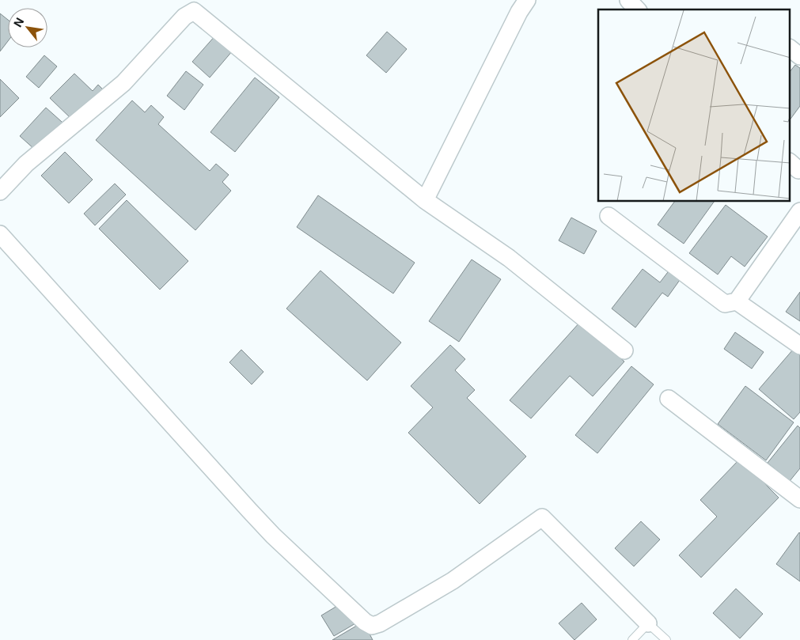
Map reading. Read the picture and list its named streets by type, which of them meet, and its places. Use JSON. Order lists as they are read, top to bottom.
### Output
{
  "north": "top left"
}
